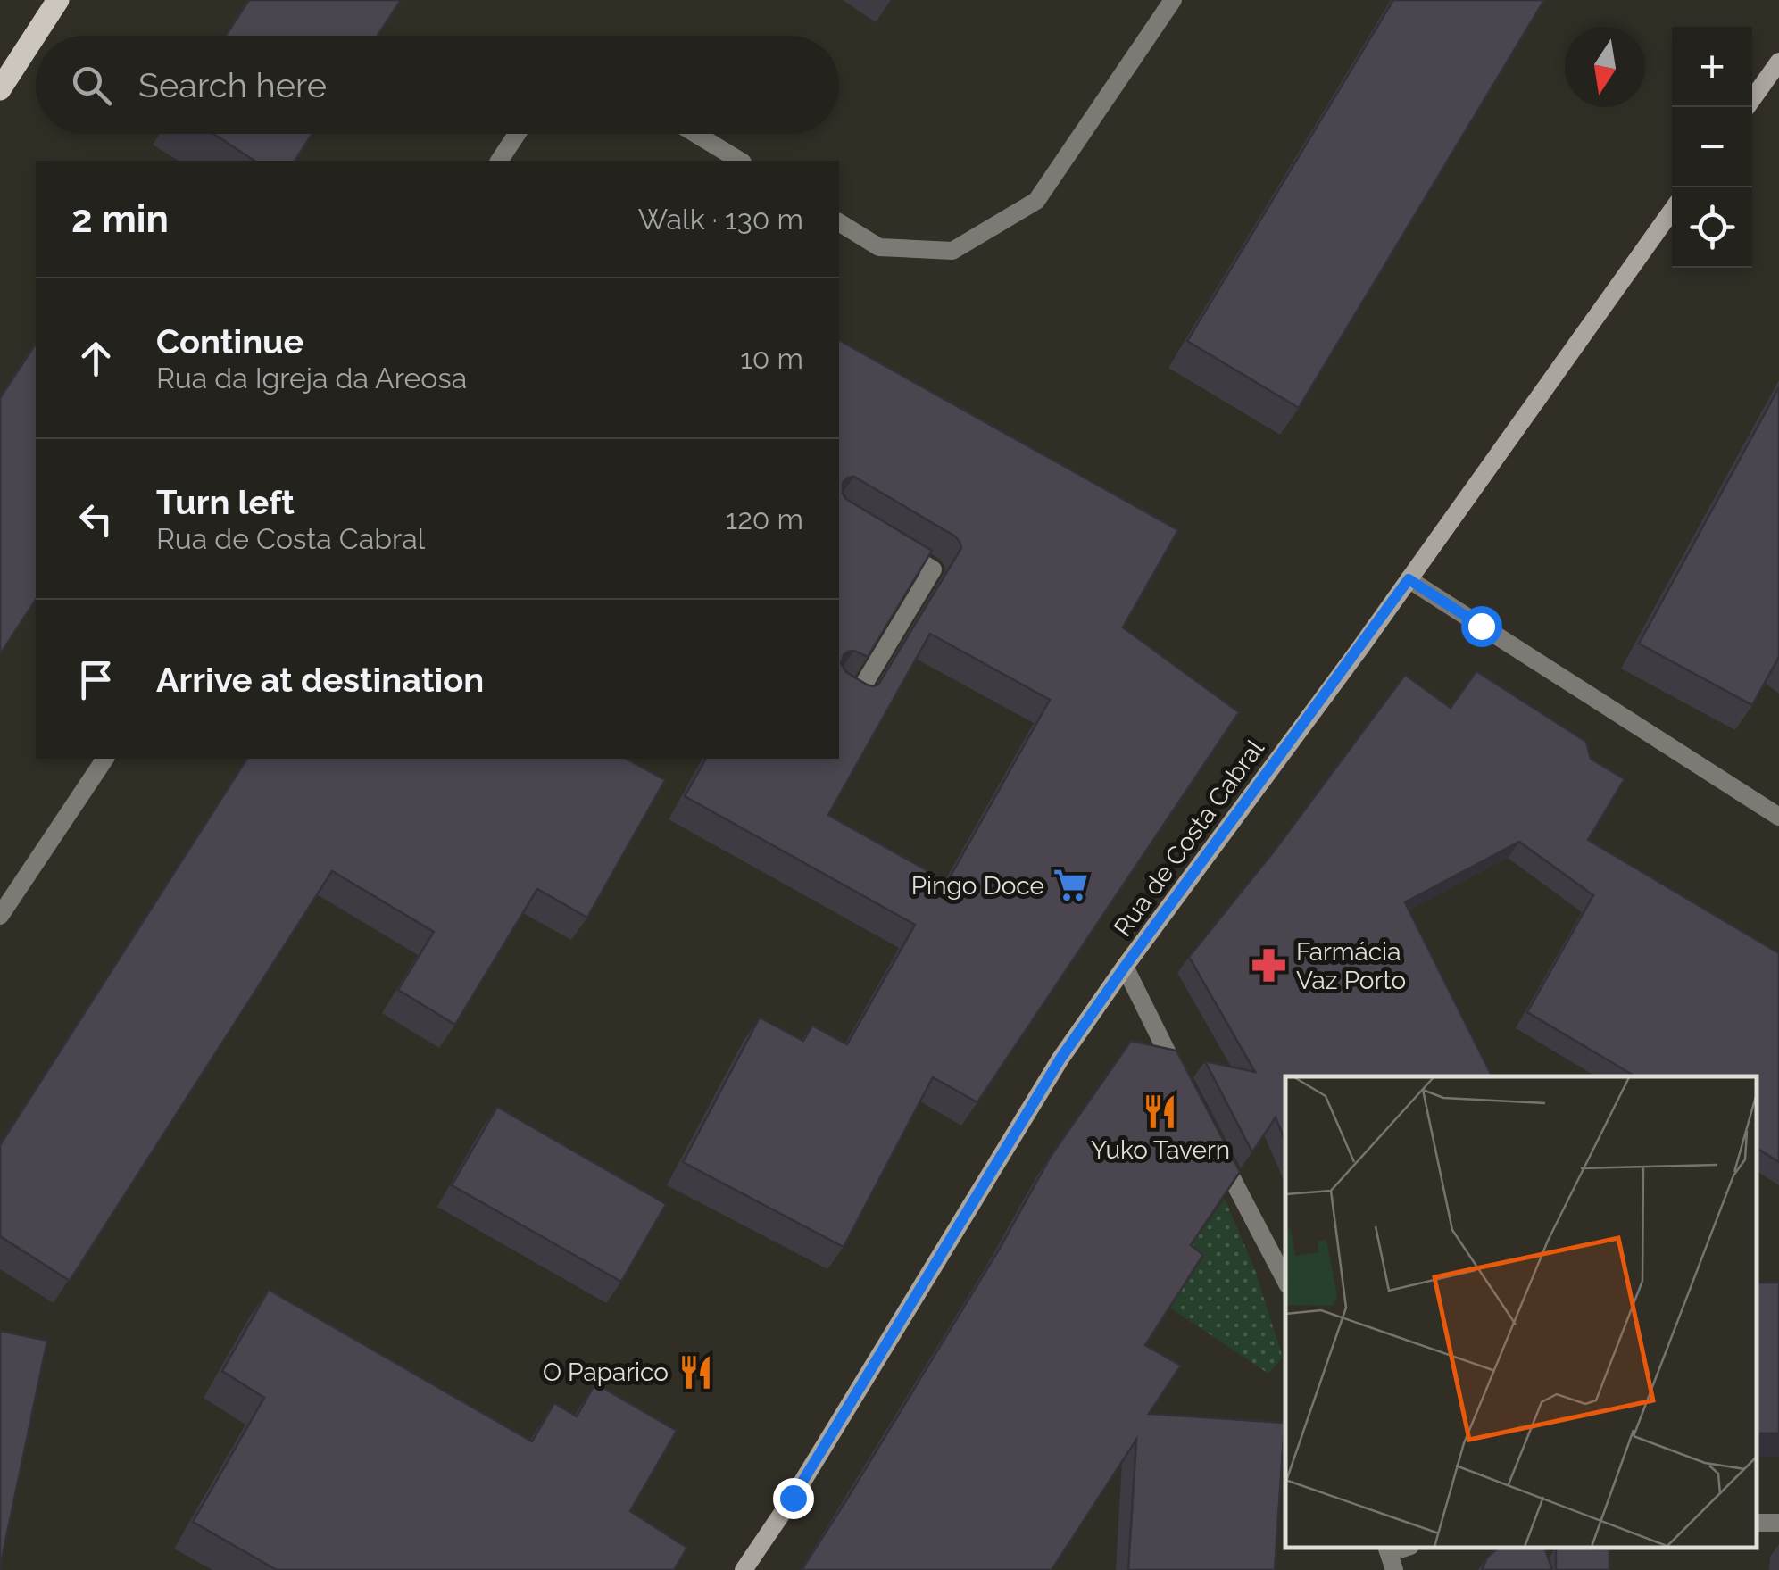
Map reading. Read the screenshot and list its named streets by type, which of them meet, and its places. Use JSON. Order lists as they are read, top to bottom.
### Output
{
  "streets": {
    "main road": ["Rua de Costa Cabral"]
  },
  "places": {
    "supermarket": ["Pingo Doce"],
    "pharmacy": ["Farmácia Vaz Porto"],
    "restaurant": ["Yuko Tavern", "O Paparico"]
  },
  "north": "bottom",
  "page": {
    "map_buttons": ["+", "−"],
    "search": "Search here",
    "heading": ["2 min", "Walk · 130 m"],
    "list": [
      ["Continue", "Rua da Igreja da Areosa", "10 m"],
      ["Turn left", "Rua de Costa Cabral", "120 m"],
      "Arrive at destination"
    ]
  }
}
